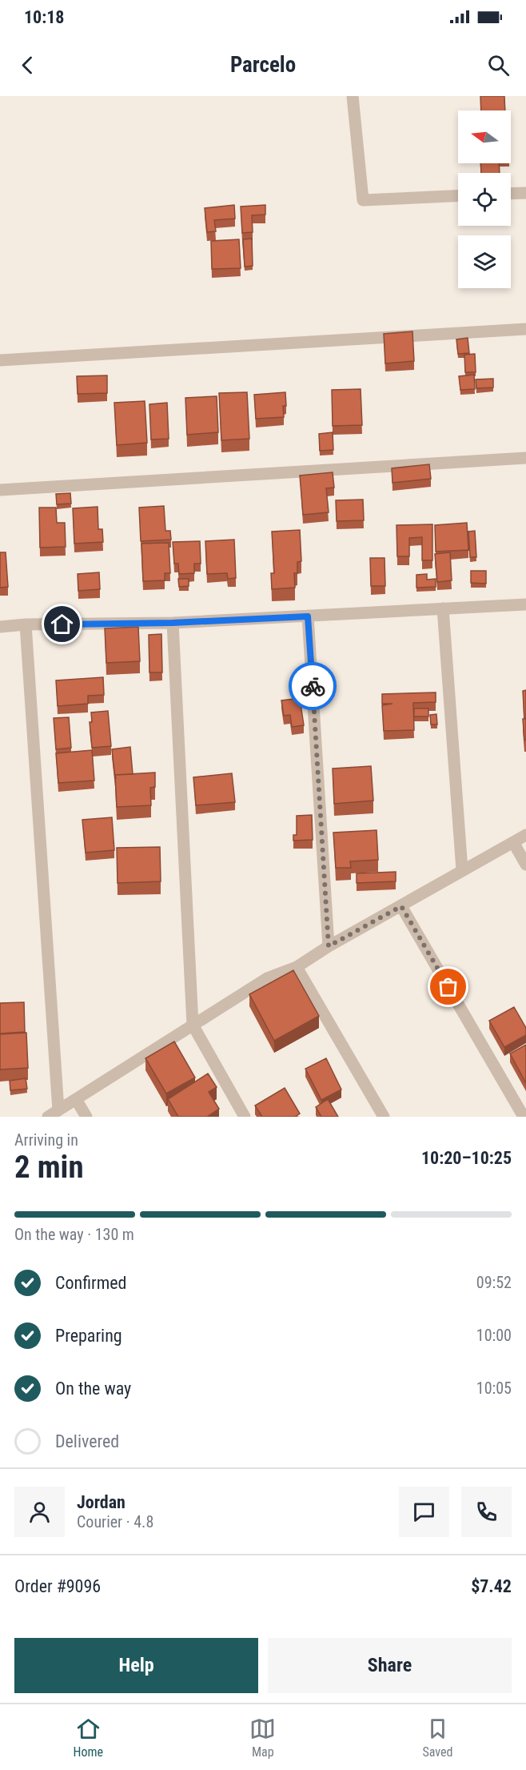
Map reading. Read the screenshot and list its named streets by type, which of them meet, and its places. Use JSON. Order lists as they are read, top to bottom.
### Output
{
  "north": "left",
  "page": {
    "status": "10:18",
    "header": "Parcelo",
    "heading": ["2 min", "Arriving in", "10:20–10:25"],
    "panel": [
      "Jordan",
      "Courier · 4.8",
      "Order #9096",
      "$7.42"
    ],
    "bar": "On the way · 130 m",
    "list": [
      ["Confirmed", "09:52"],
      ["Preparing", "10:00"],
      ["On the way", "10:05"],
      "Delivered"
    ],
    "buttons": ["Help", "Share"],
    "tabs": ["Home", "Map", "Saved"]
  }
}
